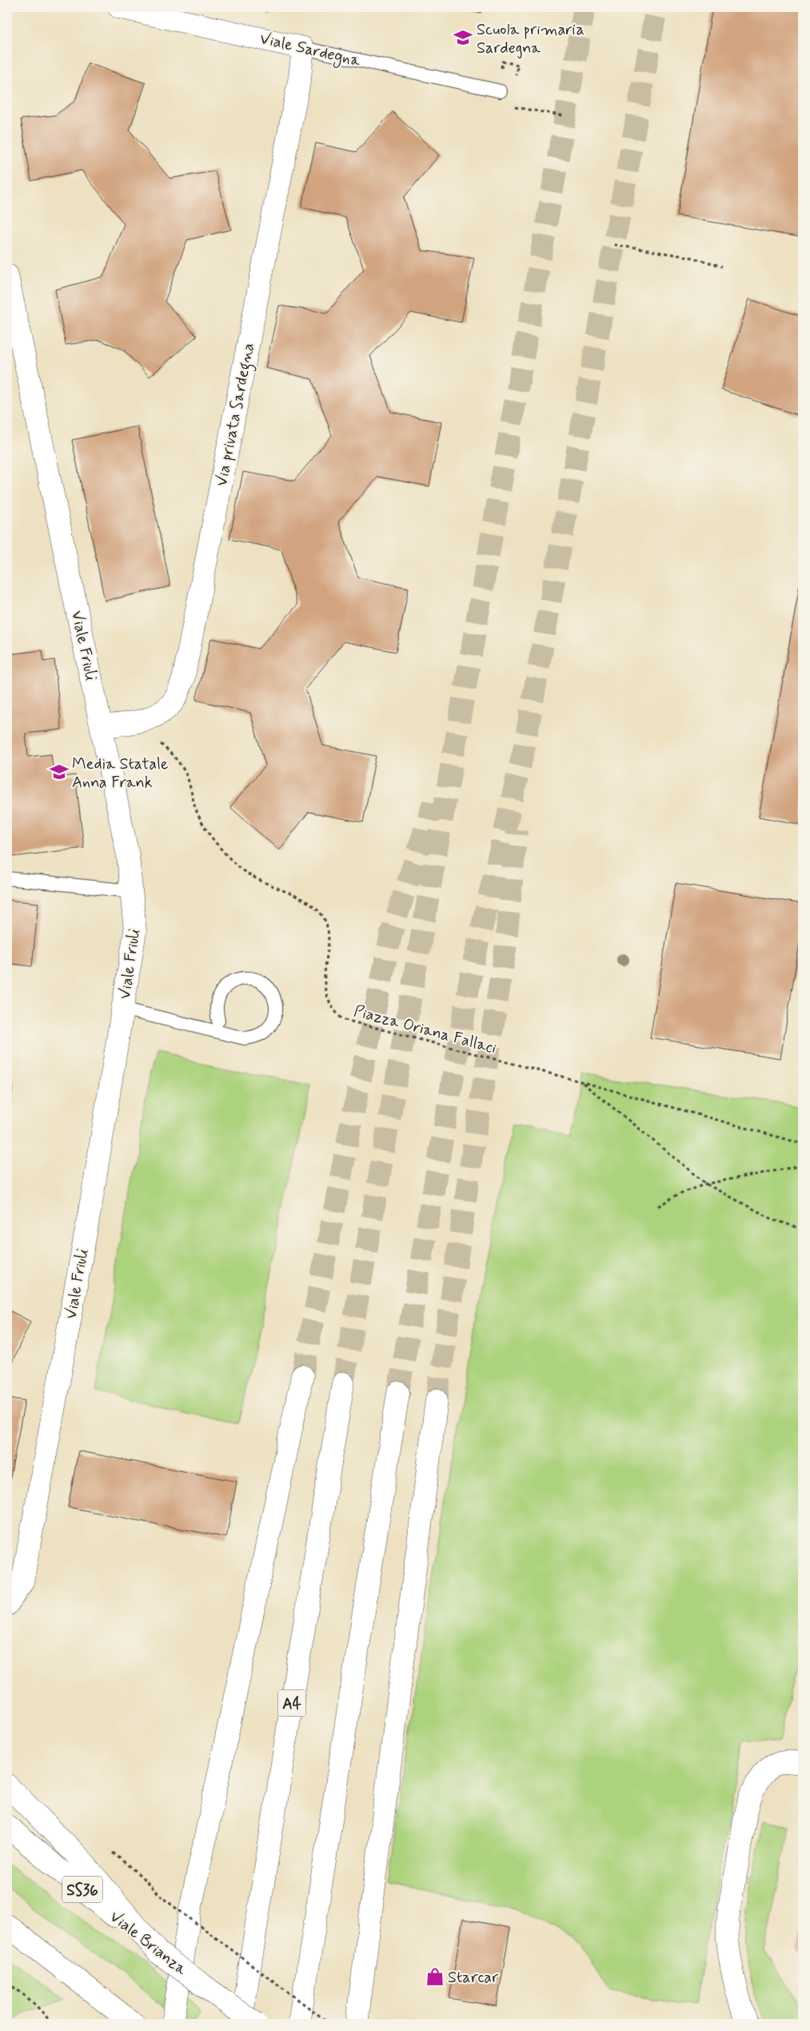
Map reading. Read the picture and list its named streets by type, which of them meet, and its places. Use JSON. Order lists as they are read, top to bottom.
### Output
{
  "streets": {
    "main road": [
      "Viale Sardegna",
      "Via privata Sardegna",
      "Viale Friuli",
      "A4",
      "SS36",
      "Viale Brianza"
    ],
    "path": ["Piazza Oriana Fallaci"]
  },
  "crossings": [
    ["Viale Sardegna", "Via privata Sardegna"],
    ["Via privata Sardegna", "Viale Friuli"]
  ],
  "places": {
    "school or university": ["Scuola primaria Sardegna", "Media Statale Anna Frank"],
    "shop": ["Starcar"]
  }
}
